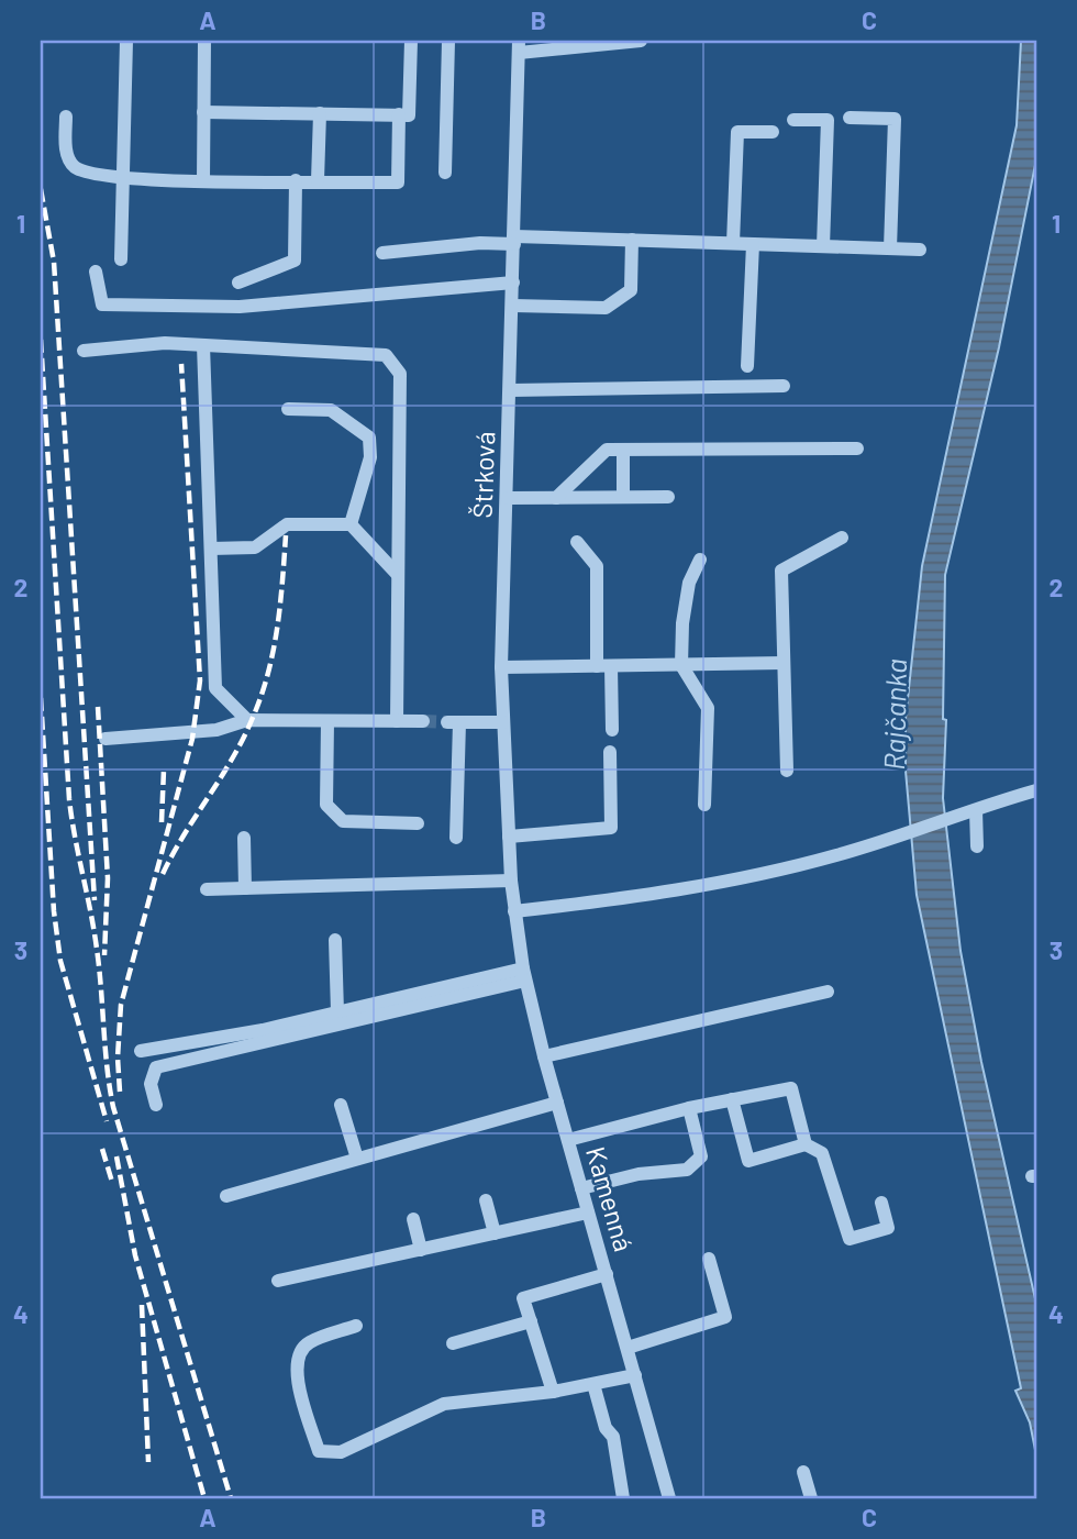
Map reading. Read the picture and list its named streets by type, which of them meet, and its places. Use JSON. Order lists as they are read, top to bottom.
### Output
{
  "streets": {
    "street": ["Štrková", "Kamenná"]
  },
  "crossings": [
    ["Štrková", "Kamenná"]
  ],
  "water": ["Rajčanka"],
  "grid": {
    "columns": ["A", "B", "C"],
    "rows": [
      "1",
      "2",
      "3",
      "4"
    ]
  }
}
